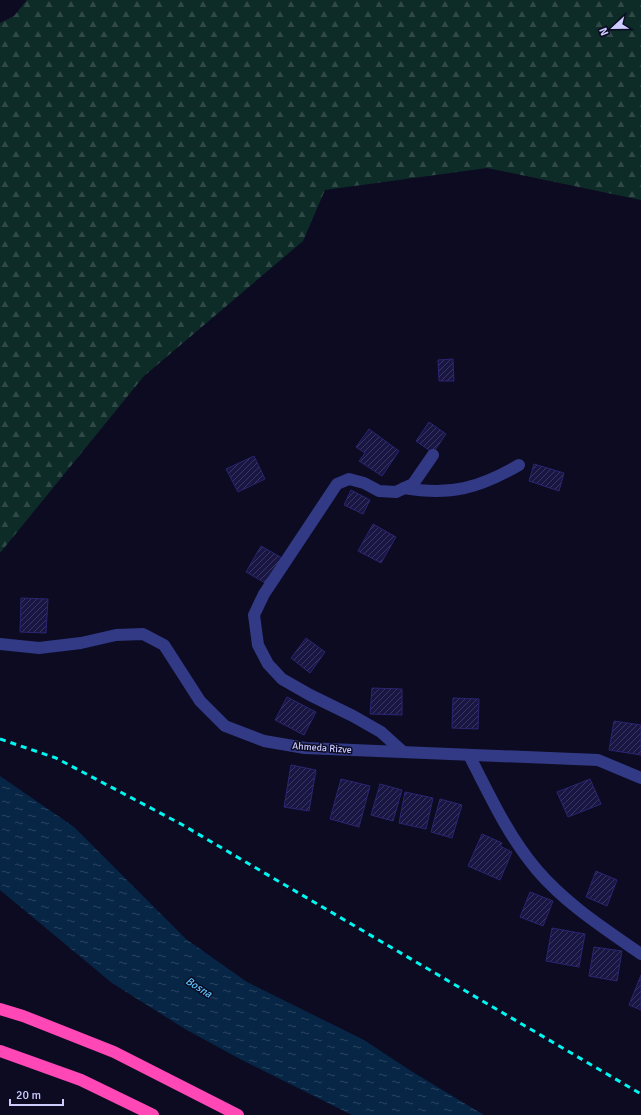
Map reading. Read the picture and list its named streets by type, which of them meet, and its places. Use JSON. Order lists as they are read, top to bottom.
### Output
{
  "streets": {
    "street": ["Ahmeda Rizve"]
  },
  "water": ["Bosna"],
  "scale_bar": "20 m",
  "north": "left"
}
